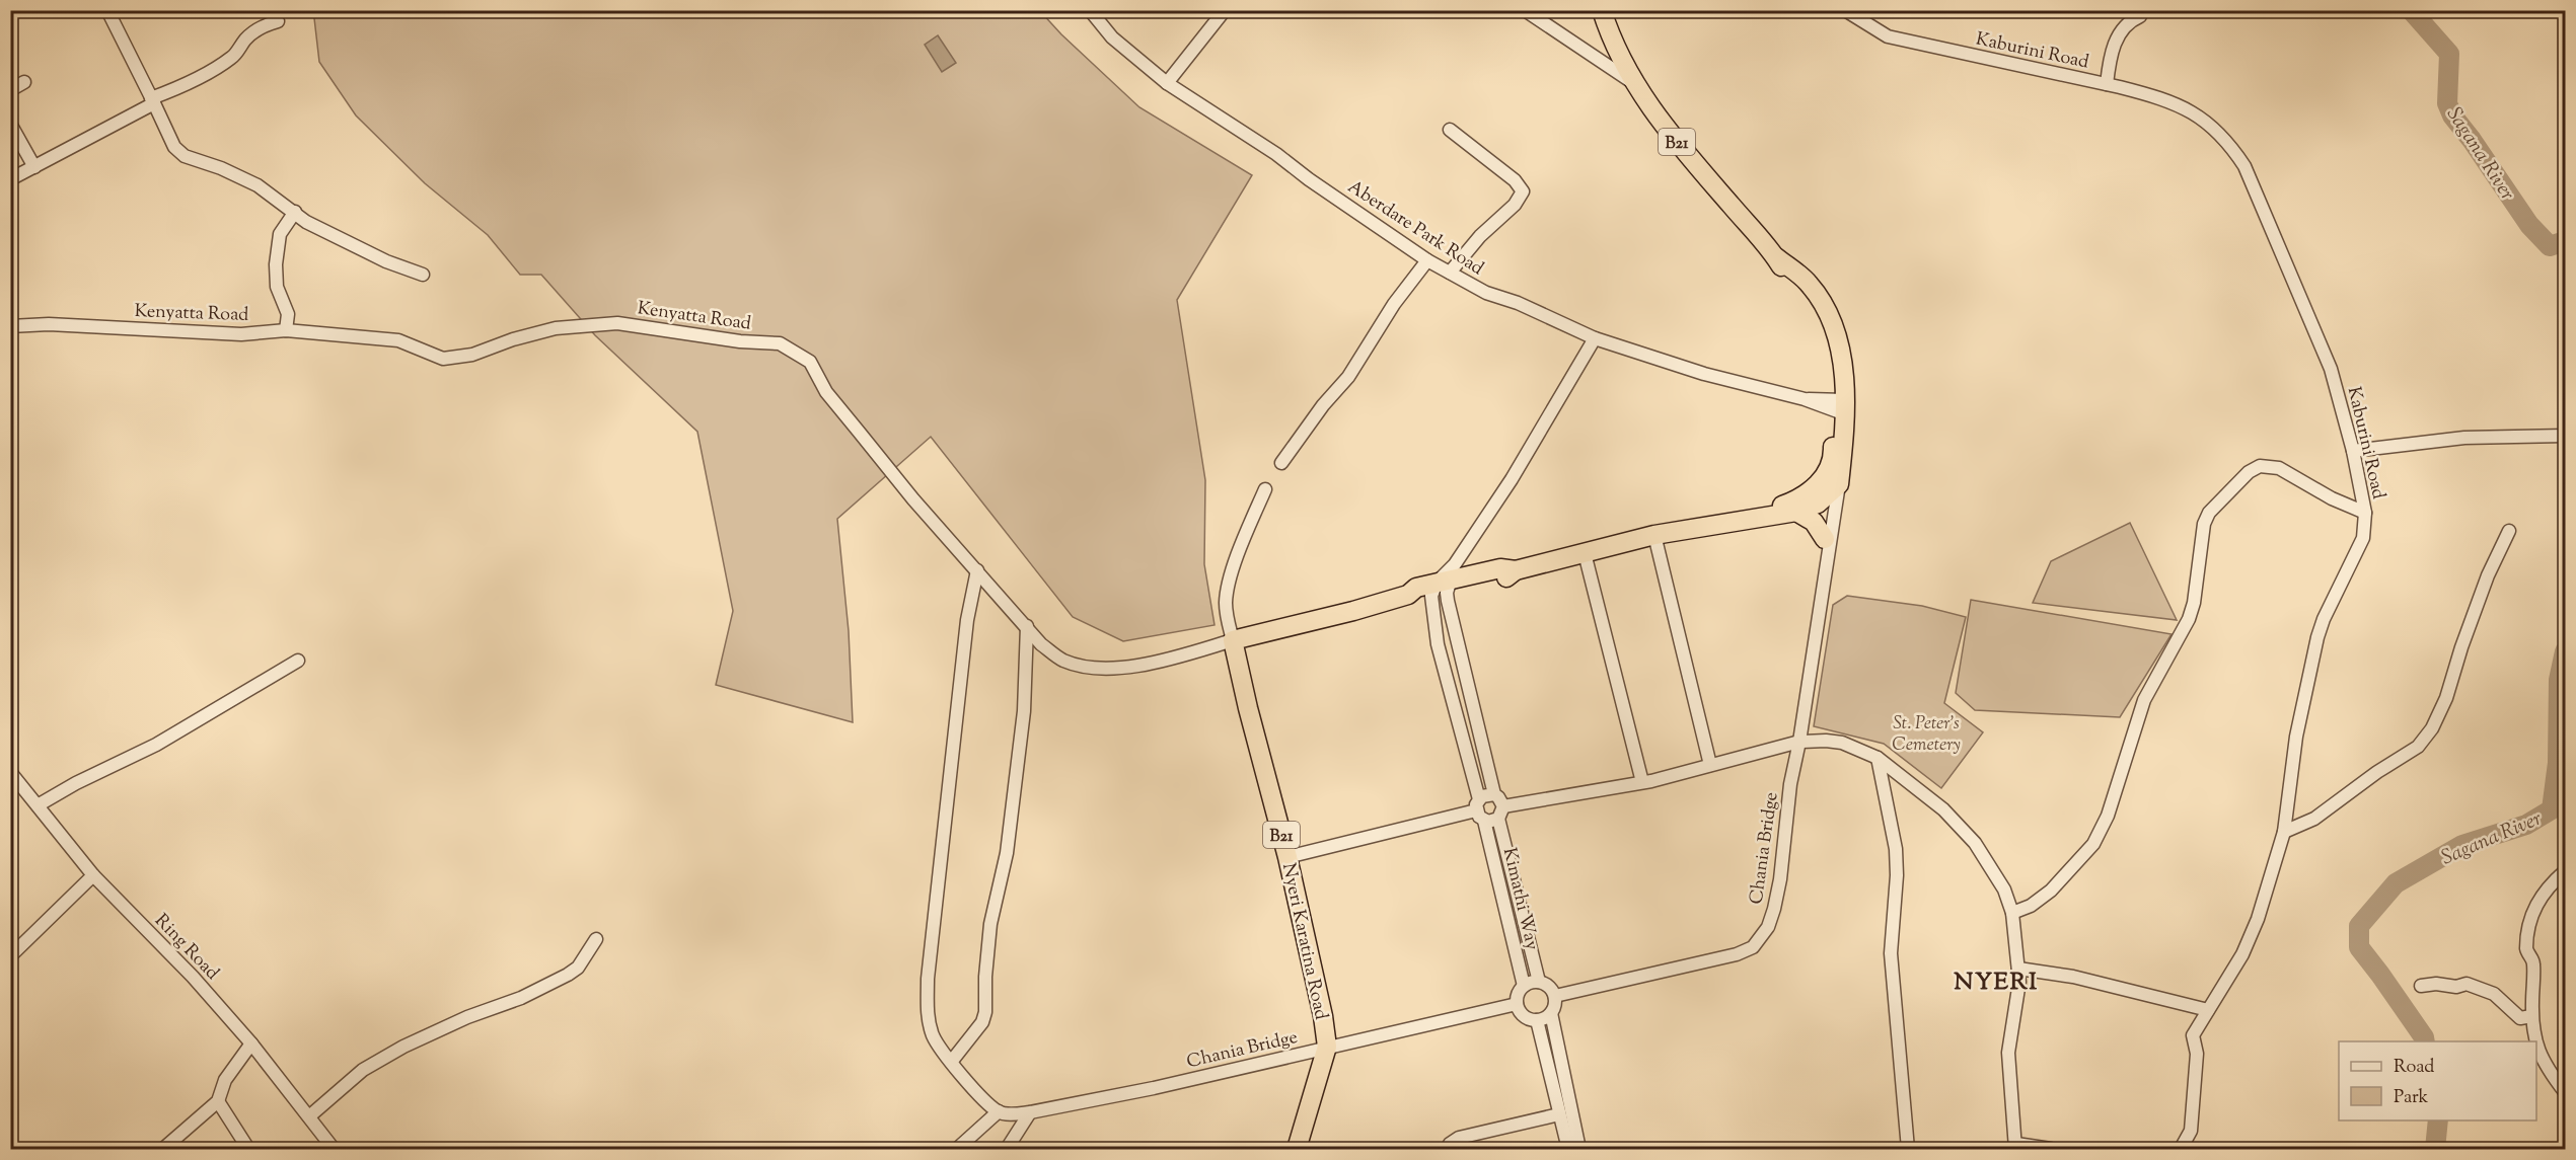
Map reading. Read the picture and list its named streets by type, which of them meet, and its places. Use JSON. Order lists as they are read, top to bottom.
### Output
{
  "streets": {
    "highway": ["B21", "Nyeri Karatina Road"],
    "street": [
      "Kaburini Road",
      "Aberdare Park Road",
      "Kenyatta Road",
      "Chania Bridge",
      "Kimathi Way",
      "Ring Road"
    ]
  },
  "crossings": [
    ["B21", "Aberdare Park Road"],
    ["B21", "Chania Bridge"],
    ["Kenyatta Road", "Nyeri Karatina Road"],
    ["Chania Bridge", "Kimathi Way"],
    ["Chania Bridge", "Nyeri Karatina Road"]
  ],
  "districts": ["NYERI"],
  "water": ["Sagana River"],
  "parks": ["St. Peter's Cemetery"],
  "legend": ["Road", "Park"]
}
